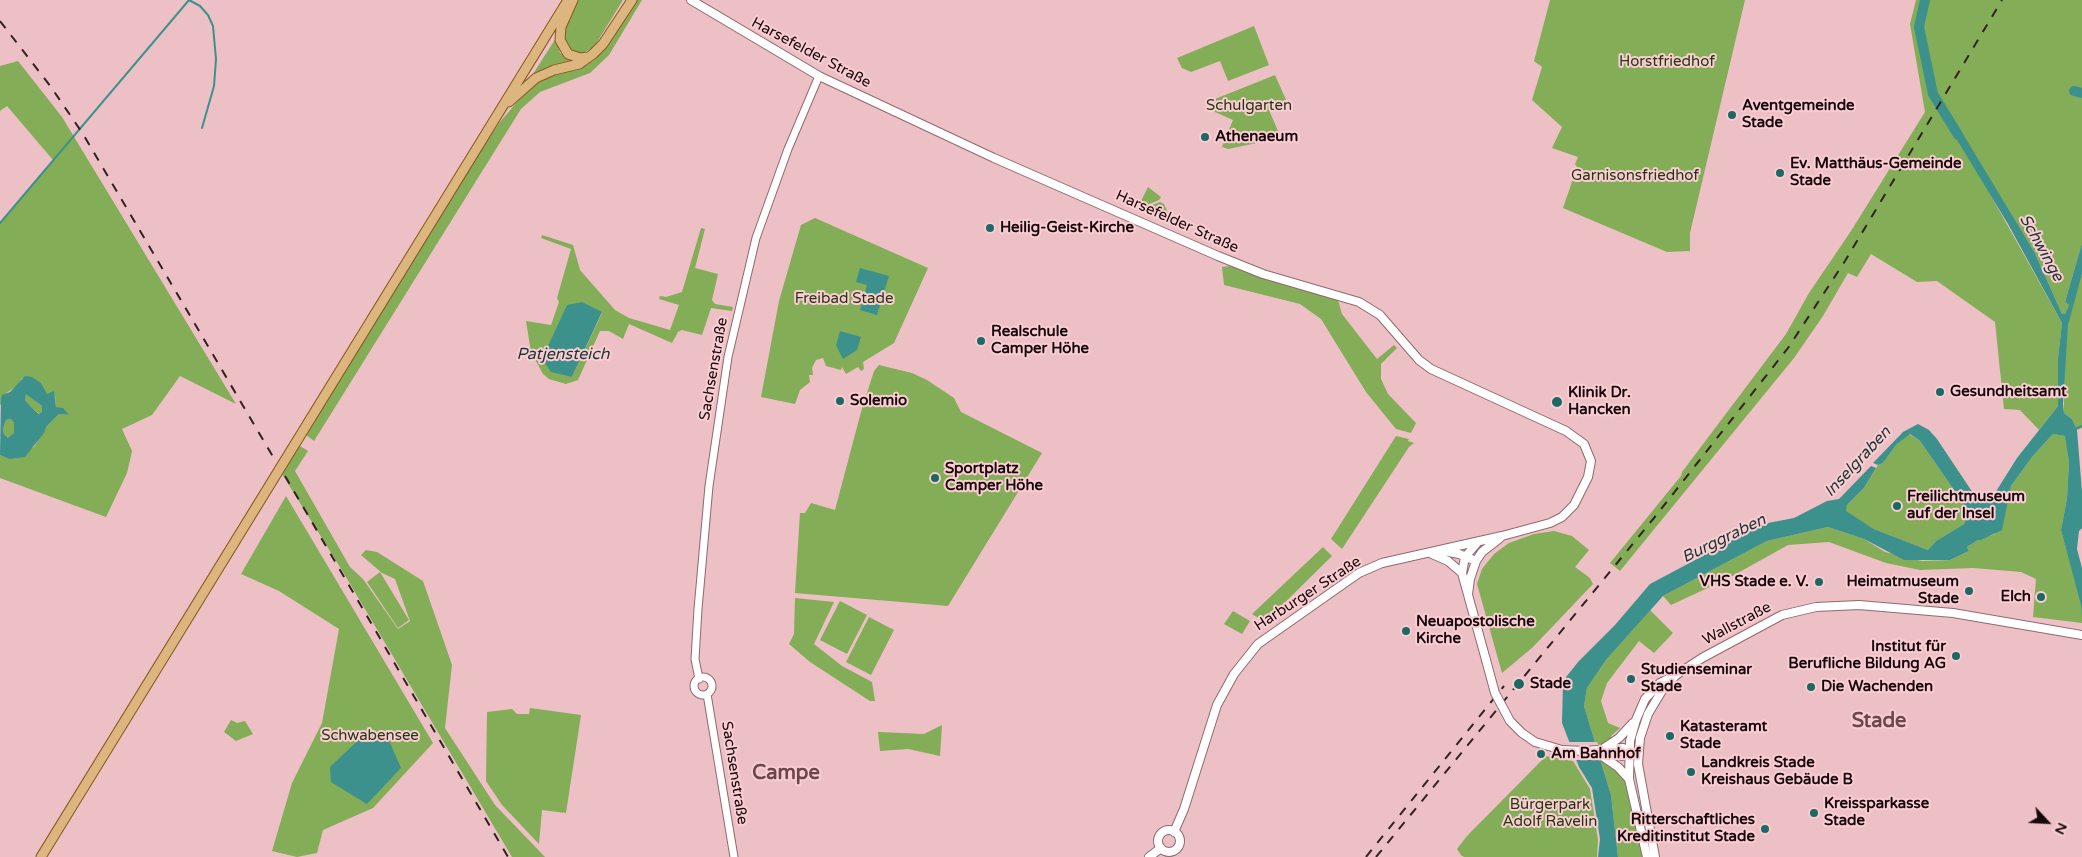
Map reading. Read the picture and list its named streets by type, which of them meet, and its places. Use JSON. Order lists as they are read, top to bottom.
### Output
{
  "streets": {
    "main road": ["Harsefelder Straße", "Harburger Straße", "Wallstraße"],
    "street": ["Sachsenstraße"]
  },
  "crossings": [
    ["Harsefelder Straße", "Sachsenstraße"],
    ["Harsefelder Straße", "Harburger Straße"]
  ],
  "districts": ["Stade", "Campe"],
  "water": [
    "Schwinge",
    "Patjensteich",
    "Inselgraben",
    "Burggraben"
  ],
  "parks": [
    "Horstfriedhof",
    "Schulgarten",
    "Garnisonsfriedhof",
    "Freibad Stade",
    "Schwabensee",
    "Bürgerpark Adolf Ravelin"
  ],
  "places": [
    "Aventgemeinde Stade",
    "Athenaeum",
    "Ev. Matthäus-Gemeinde Stade",
    "Heilig-Geist-Kirche",
    "Realschule Camper Höhe",
    "Gesundheitsamt",
    "Solemio",
    "Klinik Dr. Hancken",
    "Sportplatz Camper Höhe",
    "Freilichtmuseum auf der Insel",
    "VHS Stade e. V.",
    "Heimatmuseum Stade",
    "Elch",
    "Neuapostolische Kirche",
    "Institut für Berufliche Bildung AG",
    "Studienseminar Stade",
    "Stade",
    "Die Wachenden",
    "Katasteramt Stade",
    "Am Bahnhof",
    "Landkreis Stade Kreishaus Gebäude B",
    "Kreissparkasse Stade",
    "Ritterschaftliches Kreditinstitut Stade"
  ],
  "north": "bottom right"
}
